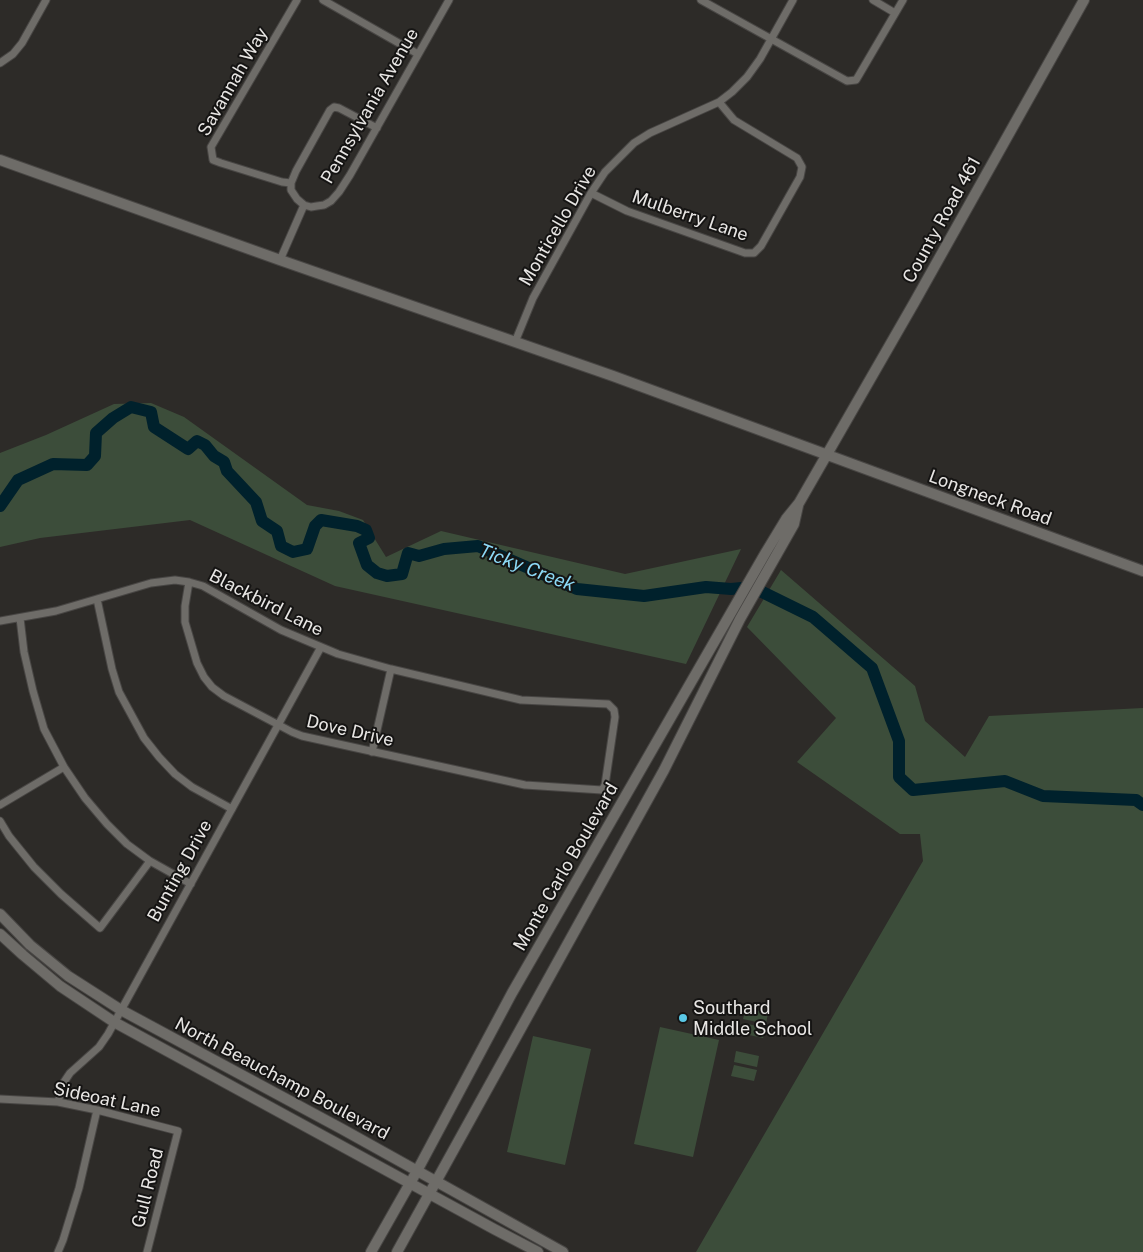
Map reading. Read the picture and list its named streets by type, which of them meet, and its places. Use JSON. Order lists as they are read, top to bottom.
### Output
{
  "streets": {
    "street": [
      "Savannah Way",
      "Pennsylvania Avenue",
      "Mulberry Lane",
      "County Road 461",
      "Monticello Drive",
      "Longneck Road",
      "Blackbird Lane",
      "Dove Drive",
      "Monte Carlo Boulevard",
      "Bunting Drive",
      "North Beauchamp Boulevard",
      "Sideoat Lane",
      "Gull Road"
    ]
  },
  "crossings": [
    ["Mulberry Lane", "Monticello Drive"],
    ["County Road 461", "Longneck Road"],
    ["County Road 461", "Monte Carlo Boulevard"],
    ["Monticello Drive", "Longneck Road"],
    ["Longneck Road", "Monte Carlo Boulevard"],
    ["Blackbird Lane", "Dove Drive"],
    ["Blackbird Lane", "Bunting Drive"],
    ["Dove Drive", "Bunting Drive"],
    ["Monte Carlo Boulevard", "North Beauchamp Boulevard"],
    ["Bunting Drive", "North Beauchamp Boulevard"],
    ["Bunting Drive", "Sideoat Lane"],
    ["Sideoat Lane", "Gull Road"]
  ],
  "water": ["Ticky Creek"],
  "places": ["Southard Middle School"]
}
